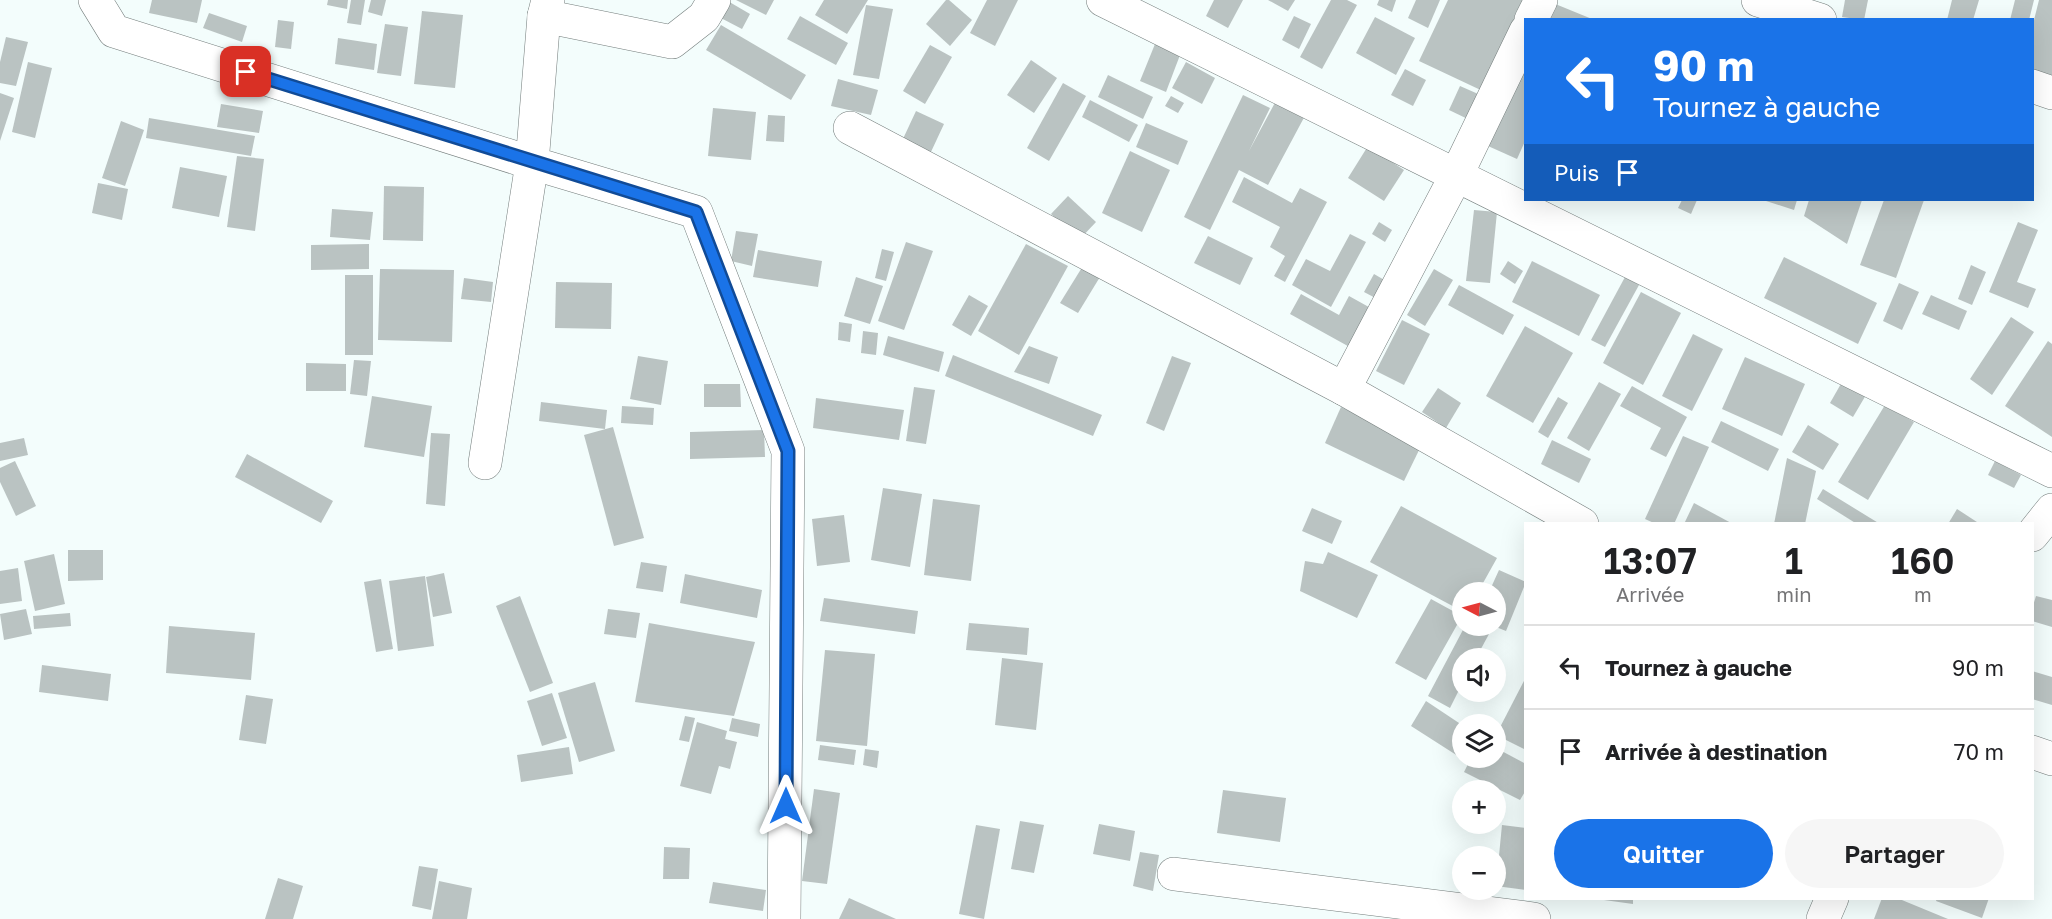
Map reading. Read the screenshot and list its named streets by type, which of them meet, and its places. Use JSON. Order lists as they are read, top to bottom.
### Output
{
  "north": "left",
  "page": {
    "turn": ["90 m", "Tournez à gauche"],
    "then": "Puis",
    "eta": [
      "13:07",
      "Arrivée",
      "1",
      "min",
      "160",
      "m"
    ],
    "map_buttons": ["+", "−"],
    "list": [
      {
        "name": "Tournez à gauche",
        "value": "90 m"
      },
      {
        "name": "Arrivée à destination",
        "value": "70 m"
      }
    ],
    "buttons": ["Quitter", "Partager"]
  }
}
